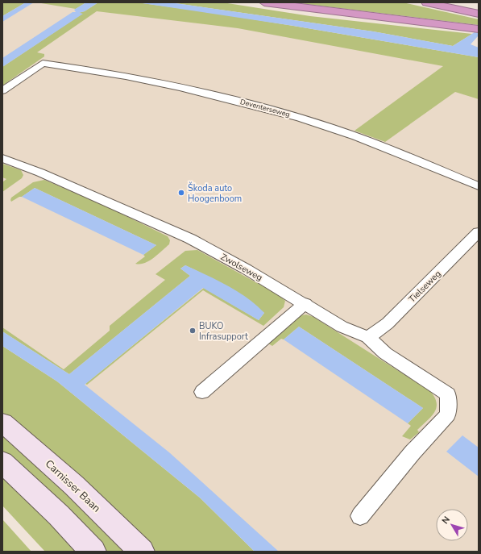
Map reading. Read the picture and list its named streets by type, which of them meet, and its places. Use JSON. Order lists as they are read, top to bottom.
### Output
{
  "streets": {
    "main road": ["Carnisser Baan"],
    "street": ["Deventerseweg", "Zwolseweg", "Tielseweg"]
  },
  "crossings": [
    ["Zwolseweg", "Tielseweg"]
  ],
  "places": ["Škoda auto Hoogenboom", "BUKO Infrasupport"],
  "north": "top left"
}
